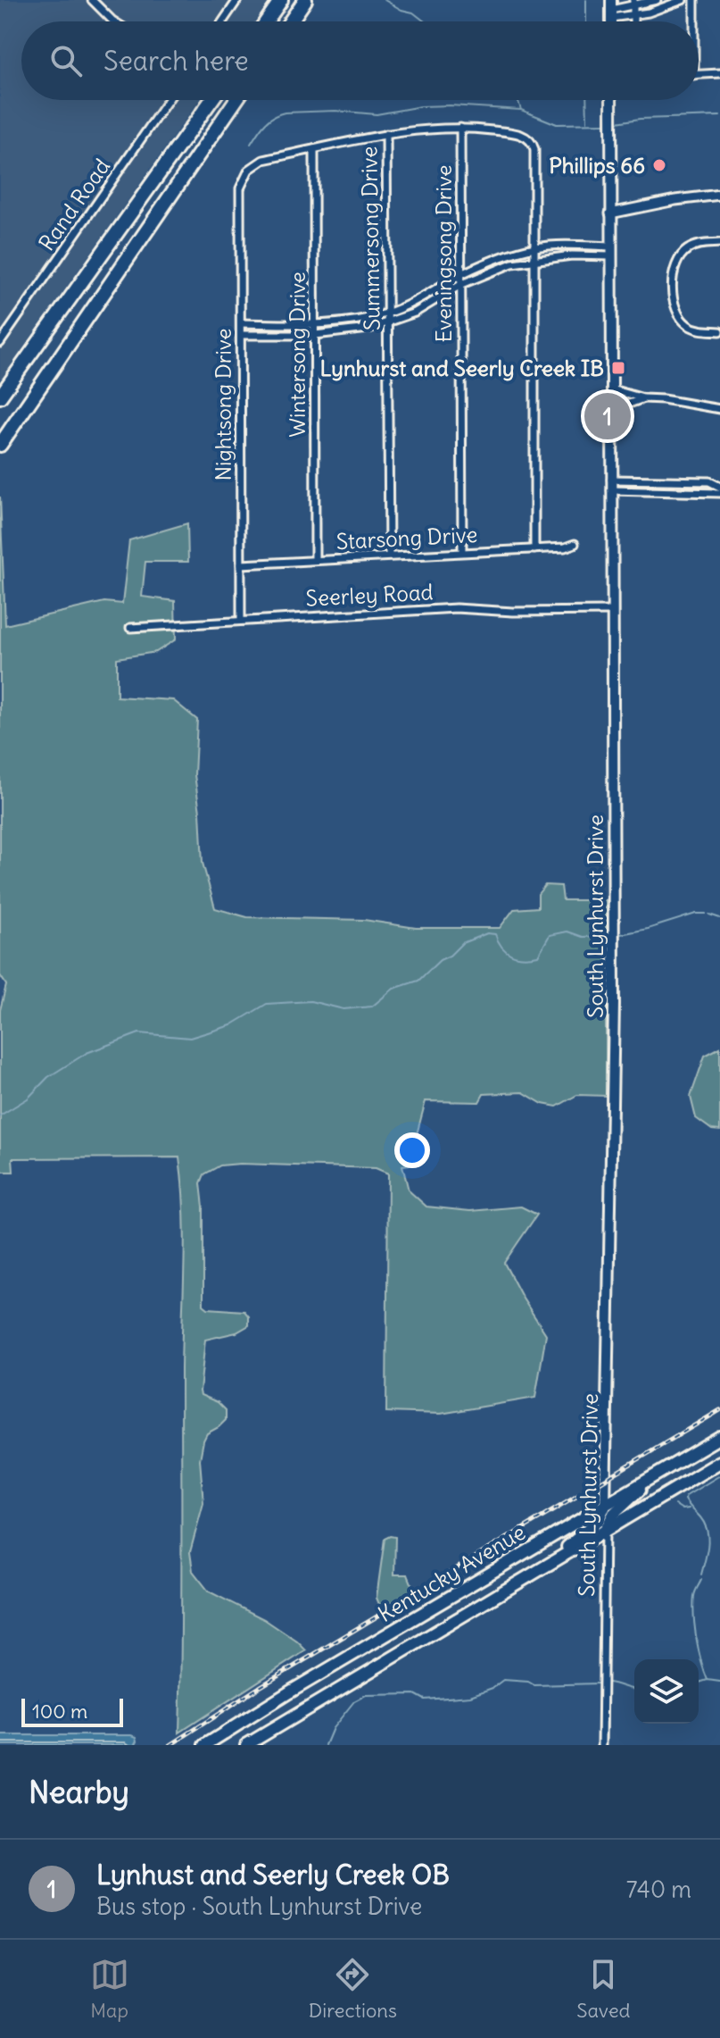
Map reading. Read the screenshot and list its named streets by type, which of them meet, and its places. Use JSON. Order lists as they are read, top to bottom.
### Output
{
  "streets": {
    "main road": ["South Lynhurst Drive", "Kentucky Avenue"],
    "street": [
      "Rand Road",
      "Summersong Drive",
      "Eveningsong Drive",
      "Wintersong Drive",
      "Nightsong Drive",
      "Starsong Drive",
      "Seerley Road"
    ]
  },
  "crossings": [
    ["Summersong Drive", "Starsong Drive"],
    ["Eveningsong Drive", "Starsong Drive"],
    ["Wintersong Drive", "Nightsong Drive"],
    ["Wintersong Drive", "Starsong Drive"],
    ["Nightsong Drive", "Starsong Drive"],
    ["Nightsong Drive", "Seerley Road"],
    ["Seerley Road", "South Lynhurst Drive"],
    ["South Lynhurst Drive", "Kentucky Avenue"]
  ],
  "places": {
    "other": ["Phillips 66"],
    "transit": ["Lynhurst and Seerly Creek IB"]
  },
  "scale_bar": "100 m",
  "page": {
    "search": "Search here",
    "pins": "1",
    "scale": "100 m",
    "heading": "Nearby",
    "list": [
      {
        "mark": "1",
        "name": "Lynhust and Seerly Creek OB",
        "note": "Bus stop · South Lynhurst Drive",
        "value": "740 m"
      }
    ],
    "nav": ["Map", "Directions", "Saved"]
  }
}
